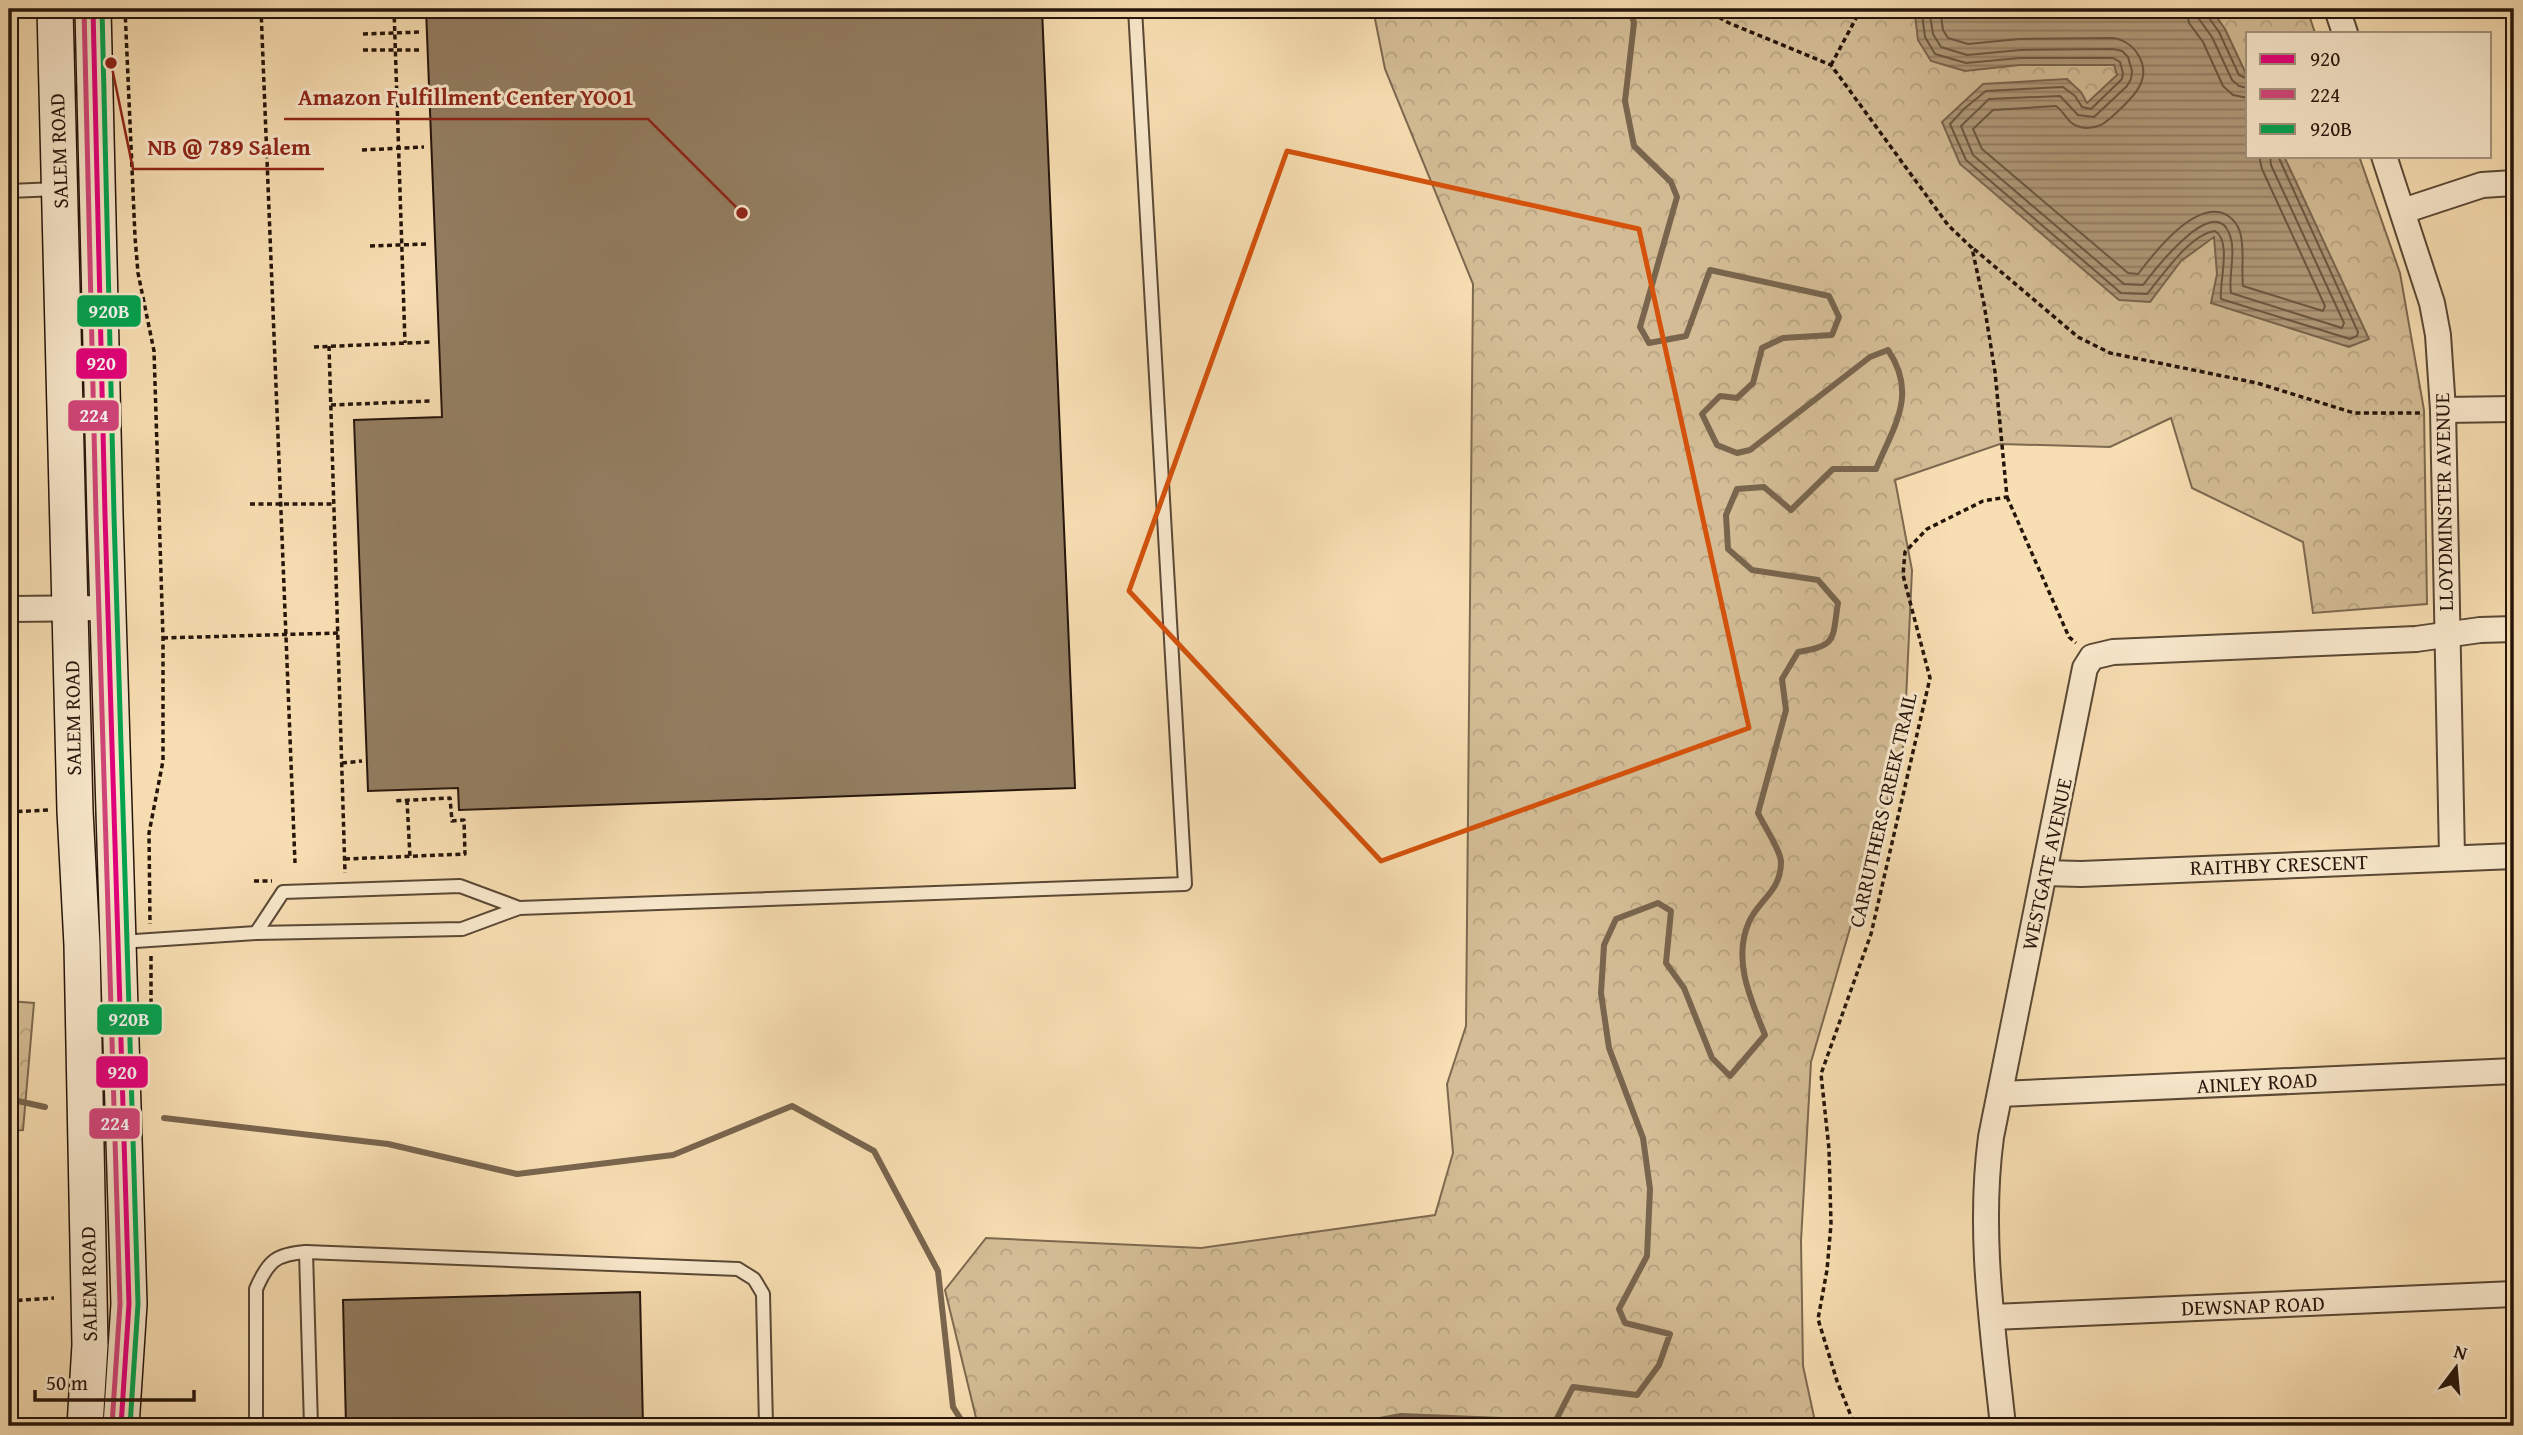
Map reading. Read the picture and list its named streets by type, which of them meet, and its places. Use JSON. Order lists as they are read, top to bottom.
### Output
{
  "streets": {
    "main road": ["SALEM ROAD"],
    "street": [
      "LLOYDMINSTER AVENUE",
      "WESTGATE AVENUE",
      "RAITHBY CRESCENT",
      "AINLEY ROAD",
      "DEWSNAP ROAD"
    ],
    "path": ["CARRUTHERS CREEK TRAIL"]
  },
  "crossings": [
    ["LLOYDMINSTER AVENUE", "RAITHBY CRESCENT"],
    ["WESTGATE AVENUE", "RAITHBY CRESCENT"],
    ["WESTGATE AVENUE", "AINLEY ROAD"],
    ["WESTGATE AVENUE", "DEWSNAP ROAD"]
  ],
  "places": ["NB @ 789 Salem", "Amazon Fulfillment Center YOO1"],
  "lines": ["transit line 920", "transit line 224", "transit line 920B"],
  "legend": ["920", "224", "920B"],
  "scale_bar": "50 m",
  "north": "top"
}
